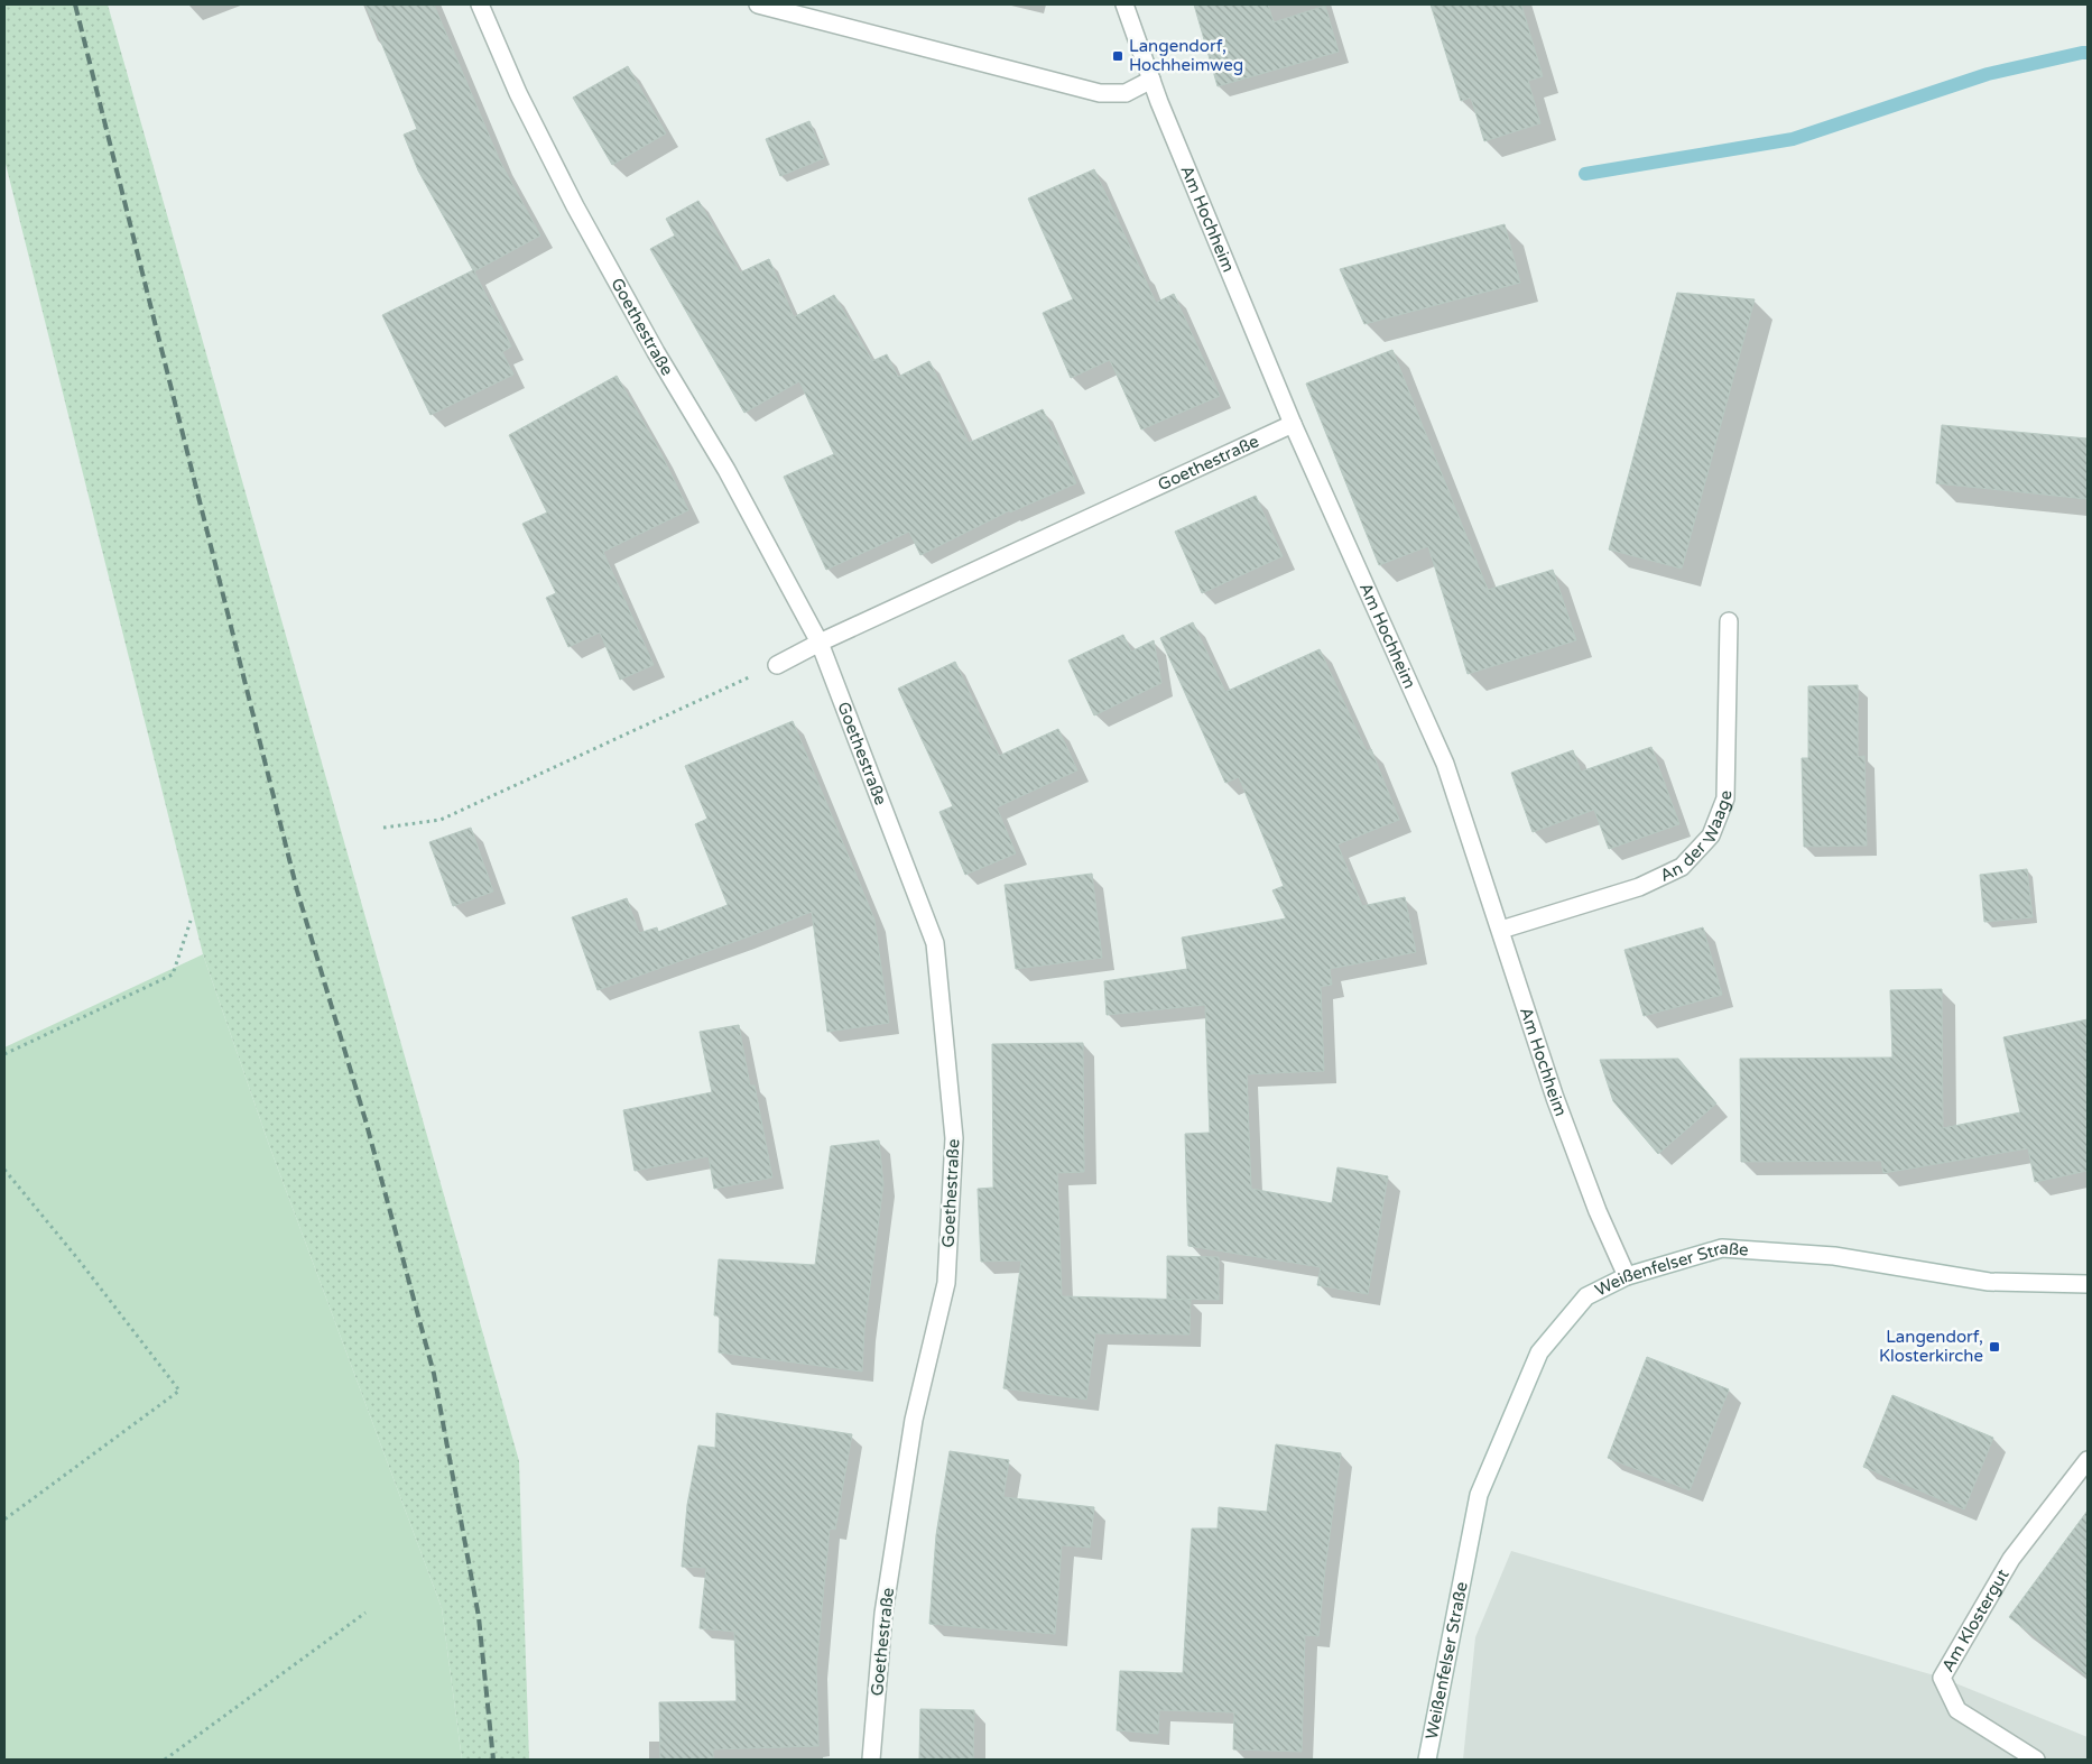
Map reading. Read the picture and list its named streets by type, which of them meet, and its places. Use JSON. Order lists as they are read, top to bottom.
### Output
{
  "streets": {
    "street": [
      "Am Hochheim",
      "Goethestraße",
      "An der Waage",
      "Weißenfelser Straße",
      "Am Klostergut"
    ]
  },
  "crossings": [
    ["Am Hochheim", "Goethestraße"],
    ["Am Hochheim", "An der Waage"],
    ["Am Hochheim", "Weißenfelser Straße"]
  ],
  "places": {
    "transit": ["Langendorf, Hochheimweg", "Langendorf, Klosterkirche"]
  }
}
